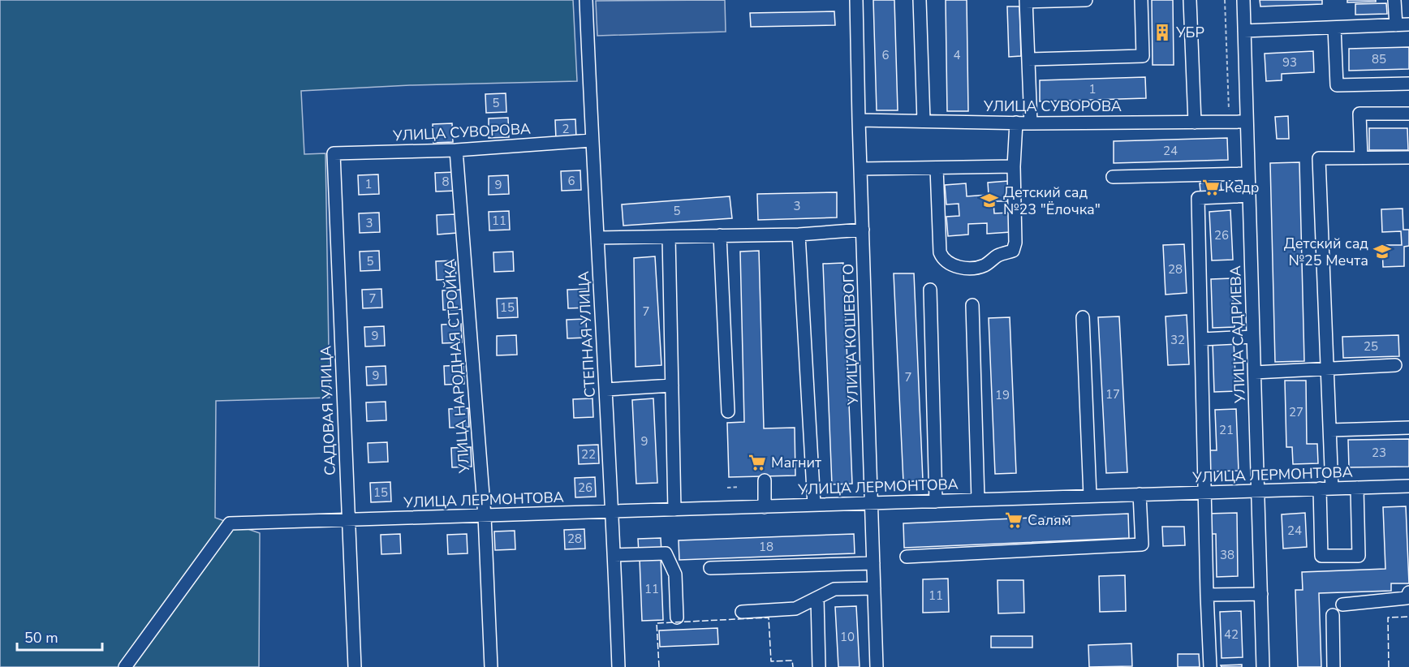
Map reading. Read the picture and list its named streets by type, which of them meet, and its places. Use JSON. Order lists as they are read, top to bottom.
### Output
{
  "streets": {
    "street": [
      "УЛИЦА СУВОРОВА",
      "СТЕПНАЯ УЛИЦА",
      "УЛИЦА КОШЕВОГО",
      "УЛИЦА САДРИЕВА",
      "УЛИЦА НАРОДНАЯ СТРОЙКА",
      "САДОВАЯ УЛИЦА",
      "УЛИЦА ЛЕРМОНТОВА"
    ]
  },
  "crossings": [
    ["УЛИЦА СУВОРОВА", "СТЕПНАЯ УЛИЦА"],
    ["УЛИЦА СУВОРОВА", "УЛИЦА КОШЕВОГО"],
    ["УЛИЦА СУВОРОВА", "УЛИЦА САДРИЕВА"],
    ["УЛИЦА СУВОРОВА", "УЛИЦА НАРОДНАЯ СТРОЙКА"],
    ["УЛИЦА СУВОРОВА", "САДОВАЯ УЛИЦА"],
    ["СТЕПНАЯ УЛИЦА", "УЛИЦА ЛЕРМОНТОВА"],
    ["УЛИЦА КОШЕВОГО", "УЛИЦА ЛЕРМОНТОВА"],
    ["УЛИЦА САДРИЕВА", "УЛИЦА ЛЕРМОНТОВА"],
    ["УЛИЦА НАРОДНАЯ СТРОЙКА", "УЛИЦА ЛЕРМОНТОВА"],
    ["САДОВАЯ УЛИЦА", "УЛИЦА ЛЕРМОНТОВА"]
  ],
  "places": {
    "building": ["УБР"],
    "supermarket": ["Кедр", "Магнит", "Салям"],
    "school or university": ["Детский сад №23 \"Ёлочка\"", "Детский сад №25 Мечта"]
  },
  "house_numbers": [
    "6",
    "4",
    "85",
    "93",
    "1",
    "5",
    "2",
    "24",
    "6",
    "8",
    "1",
    "9",
    "3",
    "5",
    "11",
    "3",
    "26",
    "5",
    "28",
    "7",
    "15",
    "7",
    "9",
    "32",
    "25",
    "9",
    "7",
    "17",
    "19",
    "27",
    "21",
    "9",
    "23",
    "22",
    "26",
    "15",
    "24",
    "28",
    "18",
    "38",
    "11",
    "11",
    "42",
    "10"
  ],
  "scale_bar": "50 m"
}
